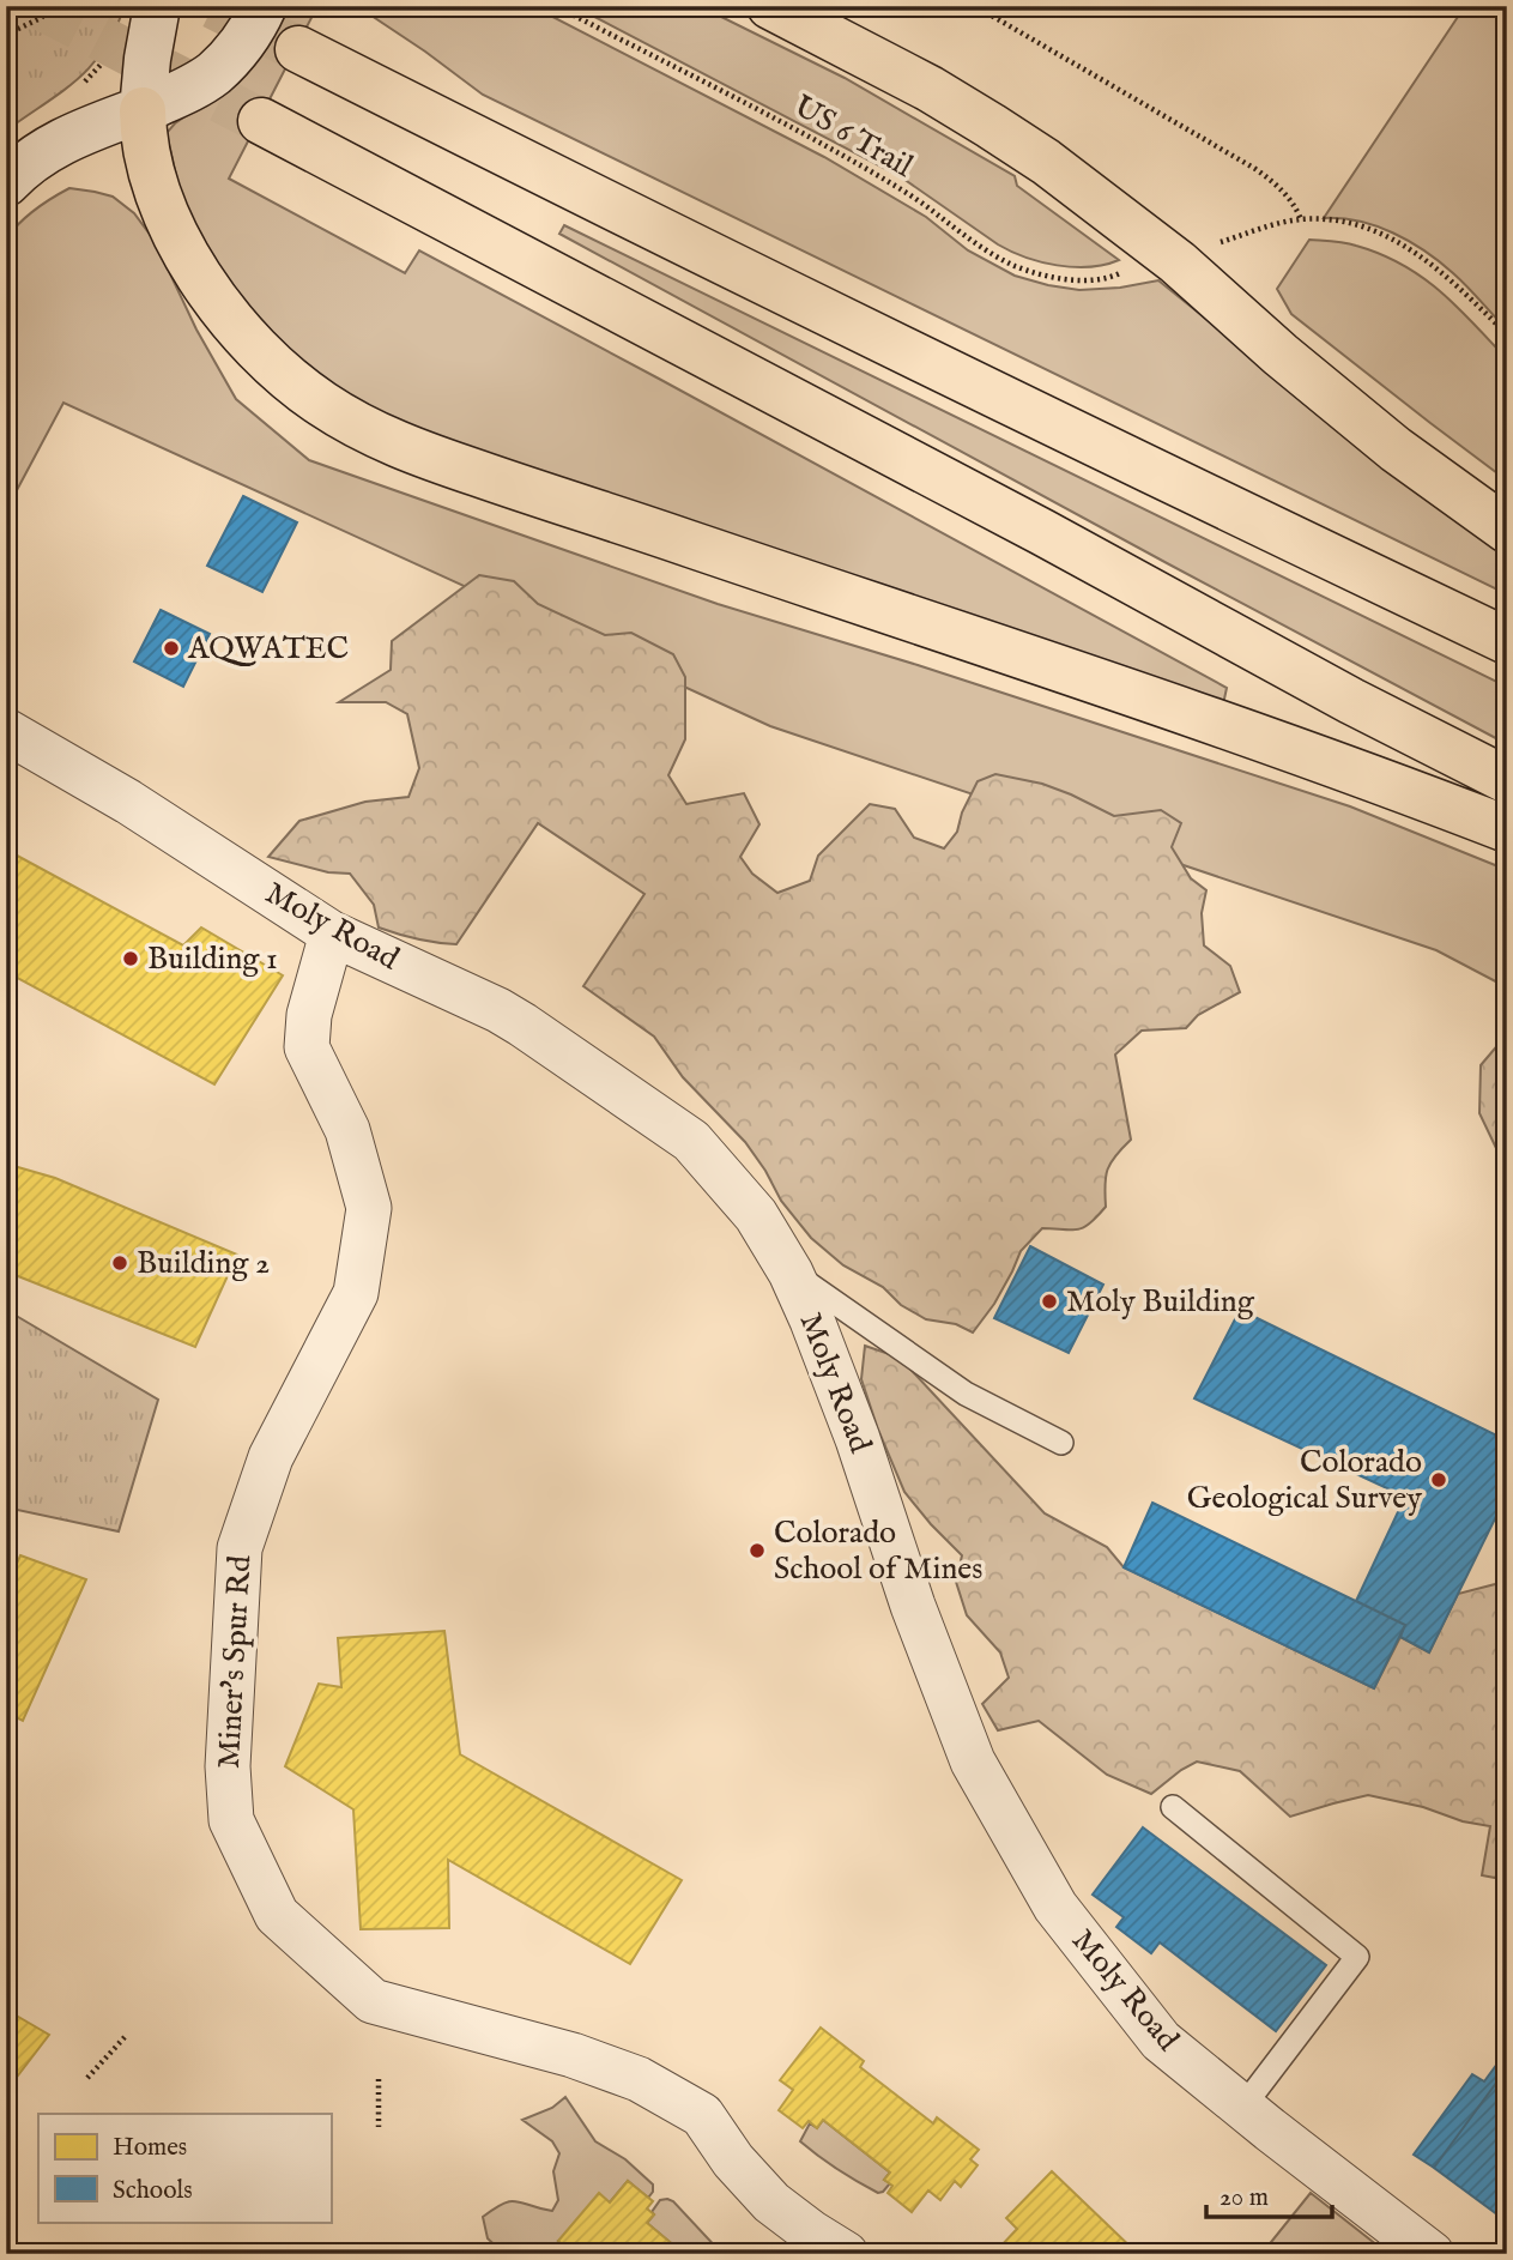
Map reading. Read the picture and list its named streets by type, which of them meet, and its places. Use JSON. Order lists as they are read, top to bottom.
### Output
{
  "streets": {
    "street": ["Moly Road", "Miner's Spur Rd"],
    "path": ["US 6 Trail"]
  },
  "crossings": [
    ["Moly Road", "Miner's Spur Rd"]
  ],
  "places": [
    "AQWATEC",
    "Building 1",
    "Building 2",
    "Moly Building",
    "Colorado Geological Survey",
    "Colorado School of Mines"
  ],
  "legend": ["Homes", "Schools"],
  "scale_bar": "20 m"
}
